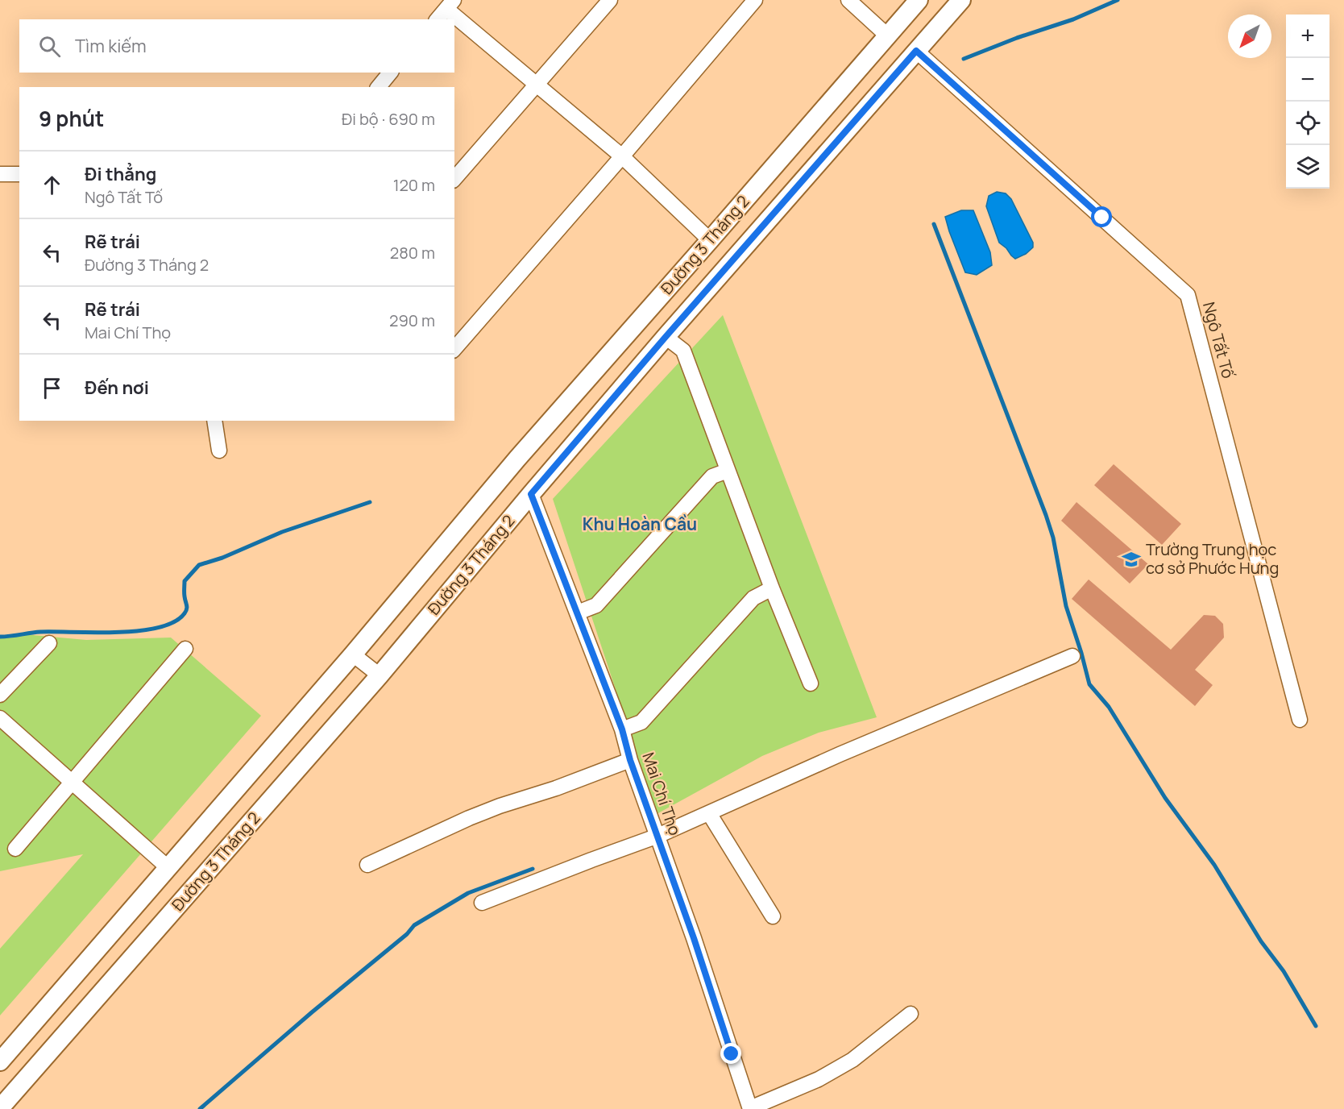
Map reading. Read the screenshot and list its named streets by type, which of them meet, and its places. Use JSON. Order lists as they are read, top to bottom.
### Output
{
  "streets": {
    "main road": ["Đường 3 Tháng 2"],
    "street": ["Ngô Tất Tố", "Mai Chí Thọ"]
  },
  "crossings": [
    ["Đường 3 Tháng 2", "Ngô Tất Tố"],
    ["Đường 3 Tháng 2", "Mai Chí Thọ"]
  ],
  "districts": ["Khu Hoàn Cầu"],
  "places": {
    "school or university": ["Trường Trung học cơ sở Phước Hưng"]
  },
  "north": "bottom left",
  "page": {
    "map_buttons": ["+", "−"],
    "search": "Tìm kiếm",
    "heading": ["9 phút", "Đi bộ · 690 m"],
    "list": [
      ["Đi thẳng", "Ngô Tất Tố", "120 m"],
      ["Rẽ trái", "Đường 3 Tháng 2", "280 m"],
      ["Rẽ trái", "Mai Chí Thọ", "290 m"],
      "Đến nơi"
    ]
  }
}
